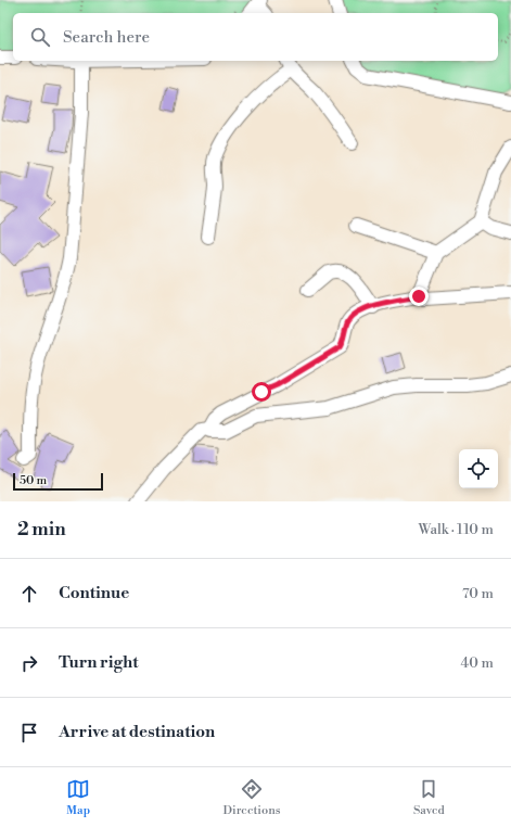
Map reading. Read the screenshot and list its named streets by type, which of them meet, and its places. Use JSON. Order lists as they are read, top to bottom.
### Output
{
  "scale_bar": "50 m",
  "page": {
    "search": "Search here",
    "scale": "50 m",
    "heading": ["2 min", "Walk · 110 m"],
    "list": [
      ["Continue", "70 m"],
      ["Turn right", "40 m"],
      "Arrive at destination"
    ],
    "nav": ["Map", "Directions", "Saved"]
  }
}
